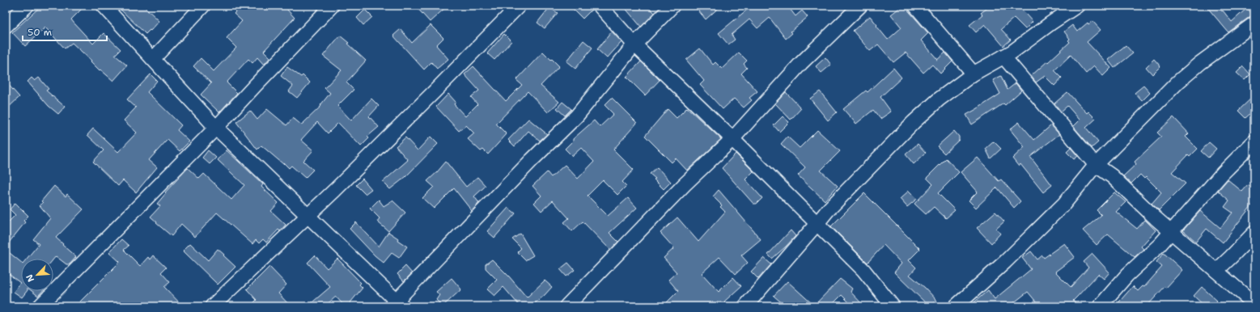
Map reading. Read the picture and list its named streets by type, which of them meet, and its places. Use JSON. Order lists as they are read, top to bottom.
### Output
{
  "scale_bar": "50 m",
  "north": "bottom left"
}
